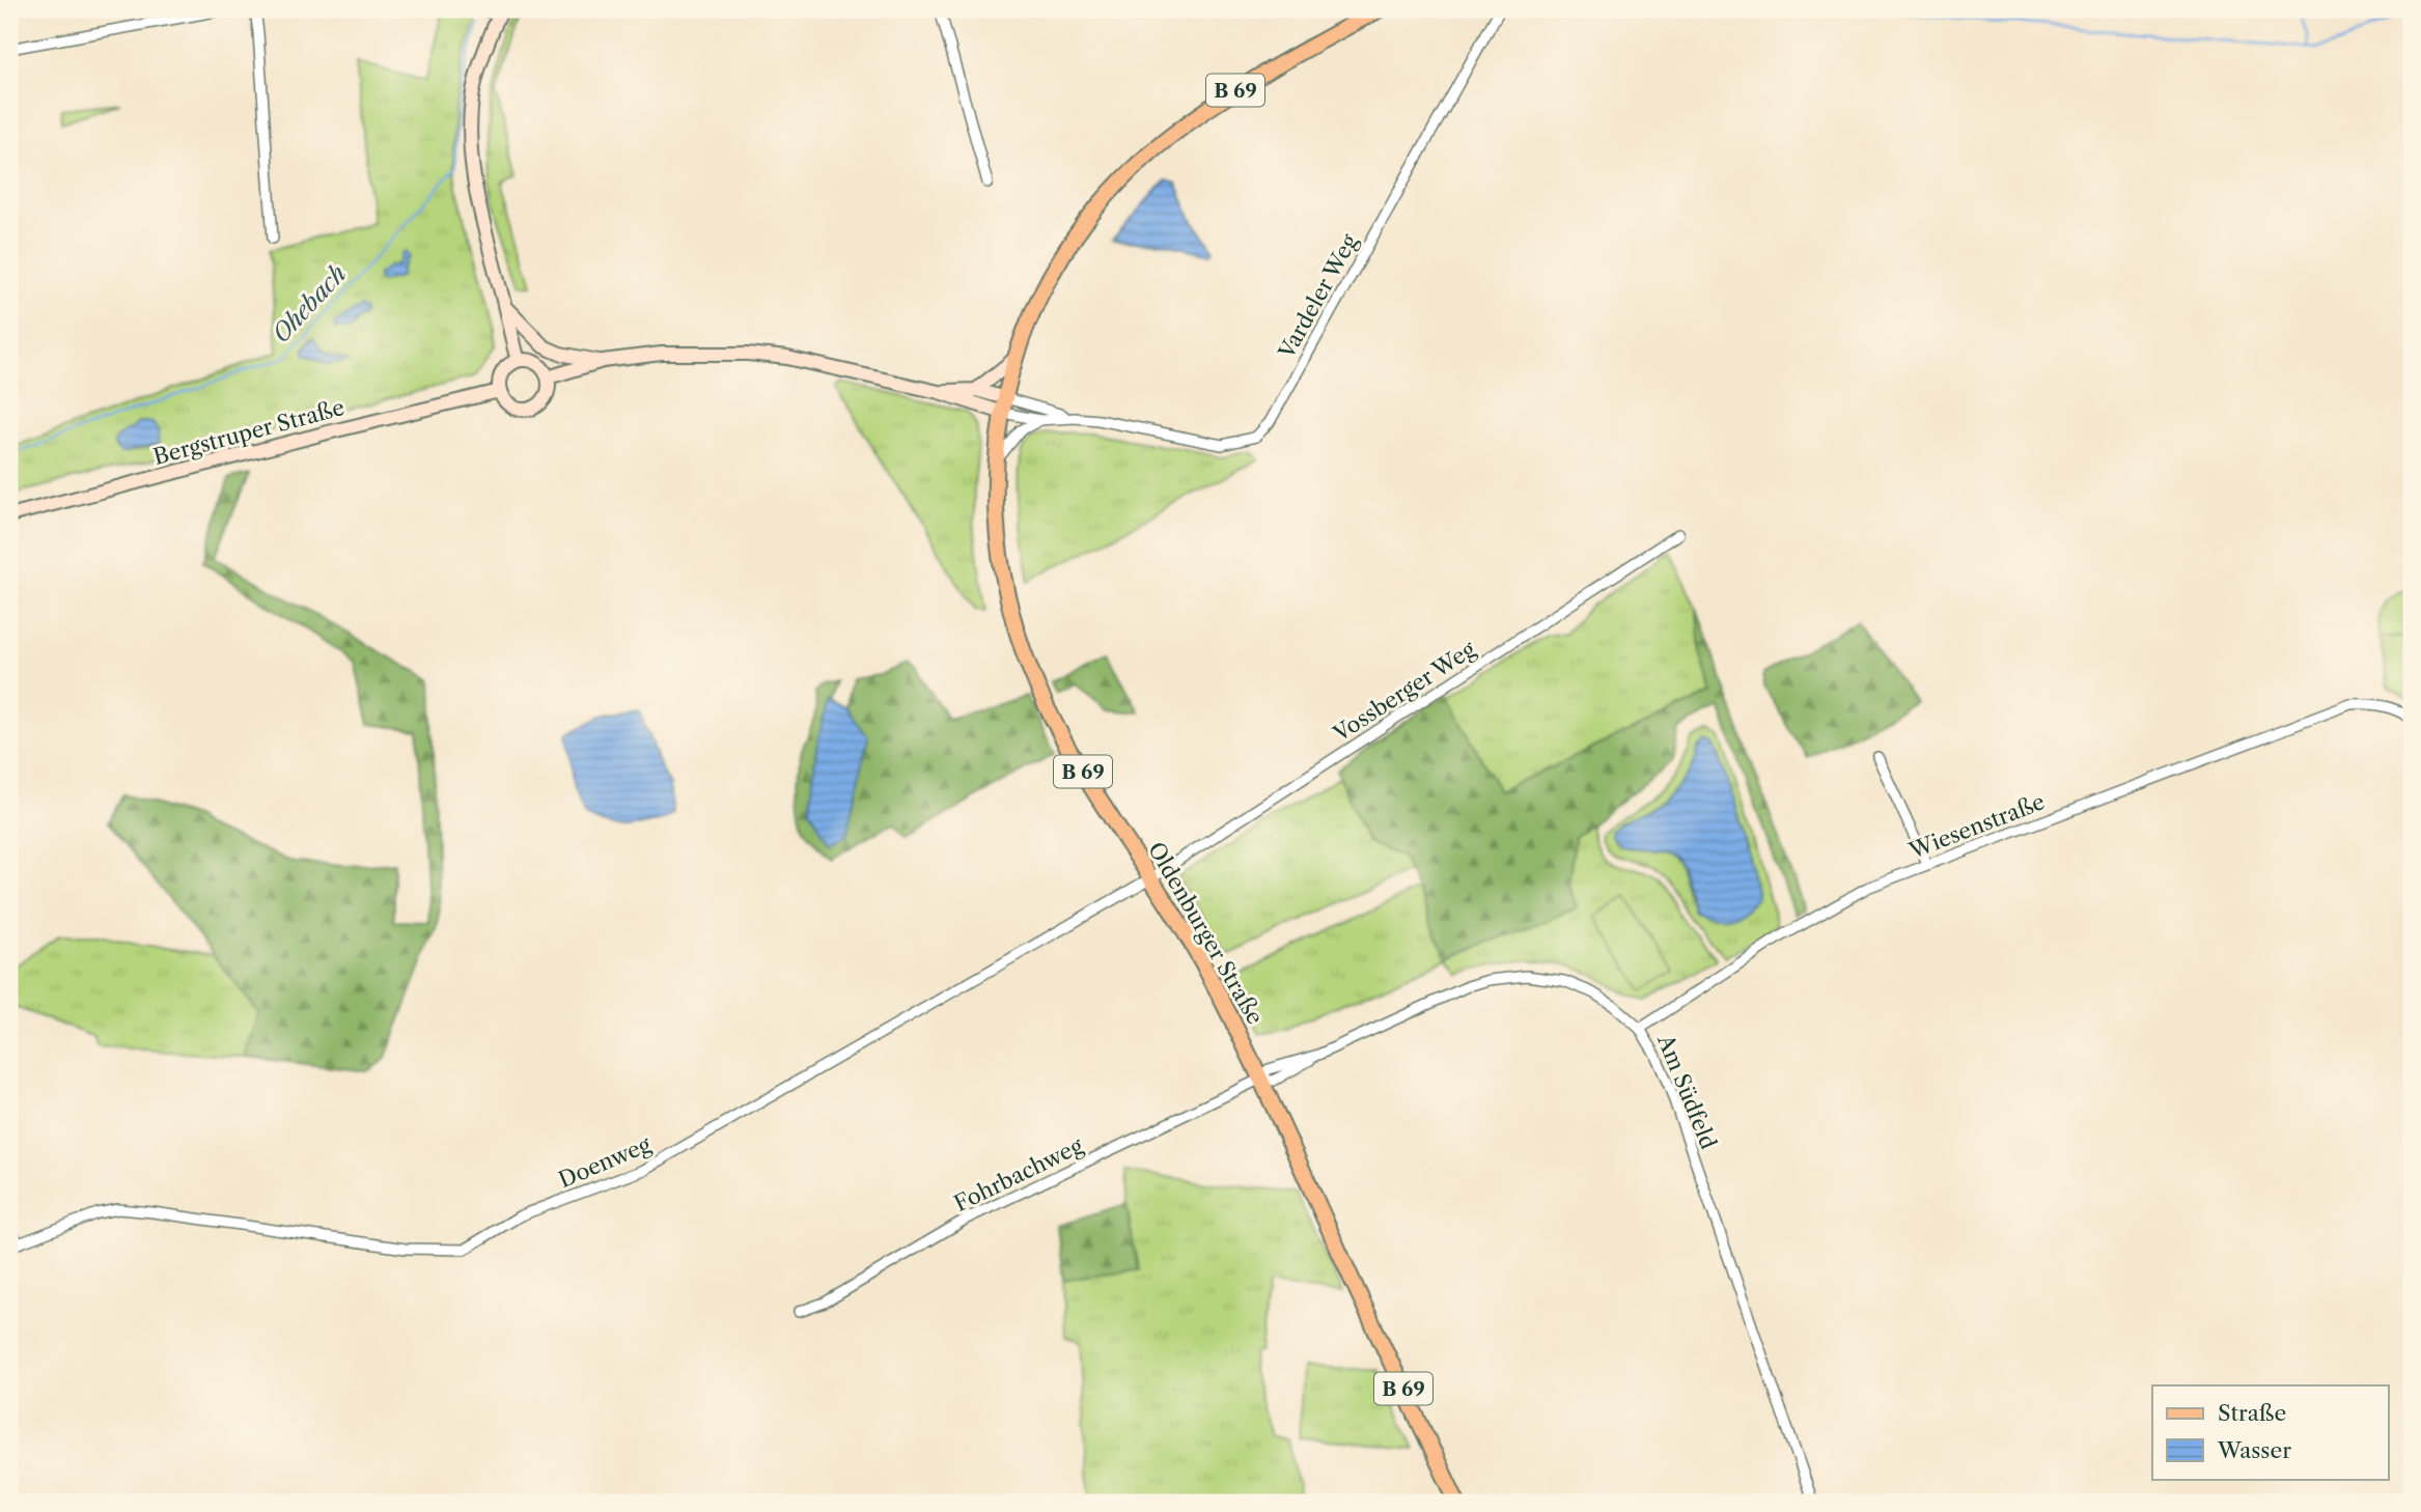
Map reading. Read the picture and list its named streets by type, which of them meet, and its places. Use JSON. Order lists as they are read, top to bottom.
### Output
{
  "streets": {
    "main road": ["B 69", "Bergstruper Straße", "Oldenburger Straße"],
    "street": [
      "Vardeler Weg",
      "Vossberger Weg",
      "Wiesenstraße",
      "Am Südfeld",
      "Doenweg",
      "Fohrbachweg"
    ]
  },
  "crossings": [
    ["B 69", "Vardeler Weg"],
    ["B 69", "Oldenburger Straße"],
    ["Vardeler Weg", "Oldenburger Straße"],
    ["Vossberger Weg", "Oldenburger Straße"],
    ["Vossberger Weg", "Doenweg"],
    ["Wiesenstraße", "Am Südfeld"],
    ["Oldenburger Straße", "Am Südfeld"],
    ["Oldenburger Straße", "Doenweg"],
    ["Oldenburger Straße", "Fohrbachweg"],
    ["Am Südfeld", "Fohrbachweg"]
  ],
  "water": ["Ohebach"],
  "legend": ["Straße", "Wasser"]
}
